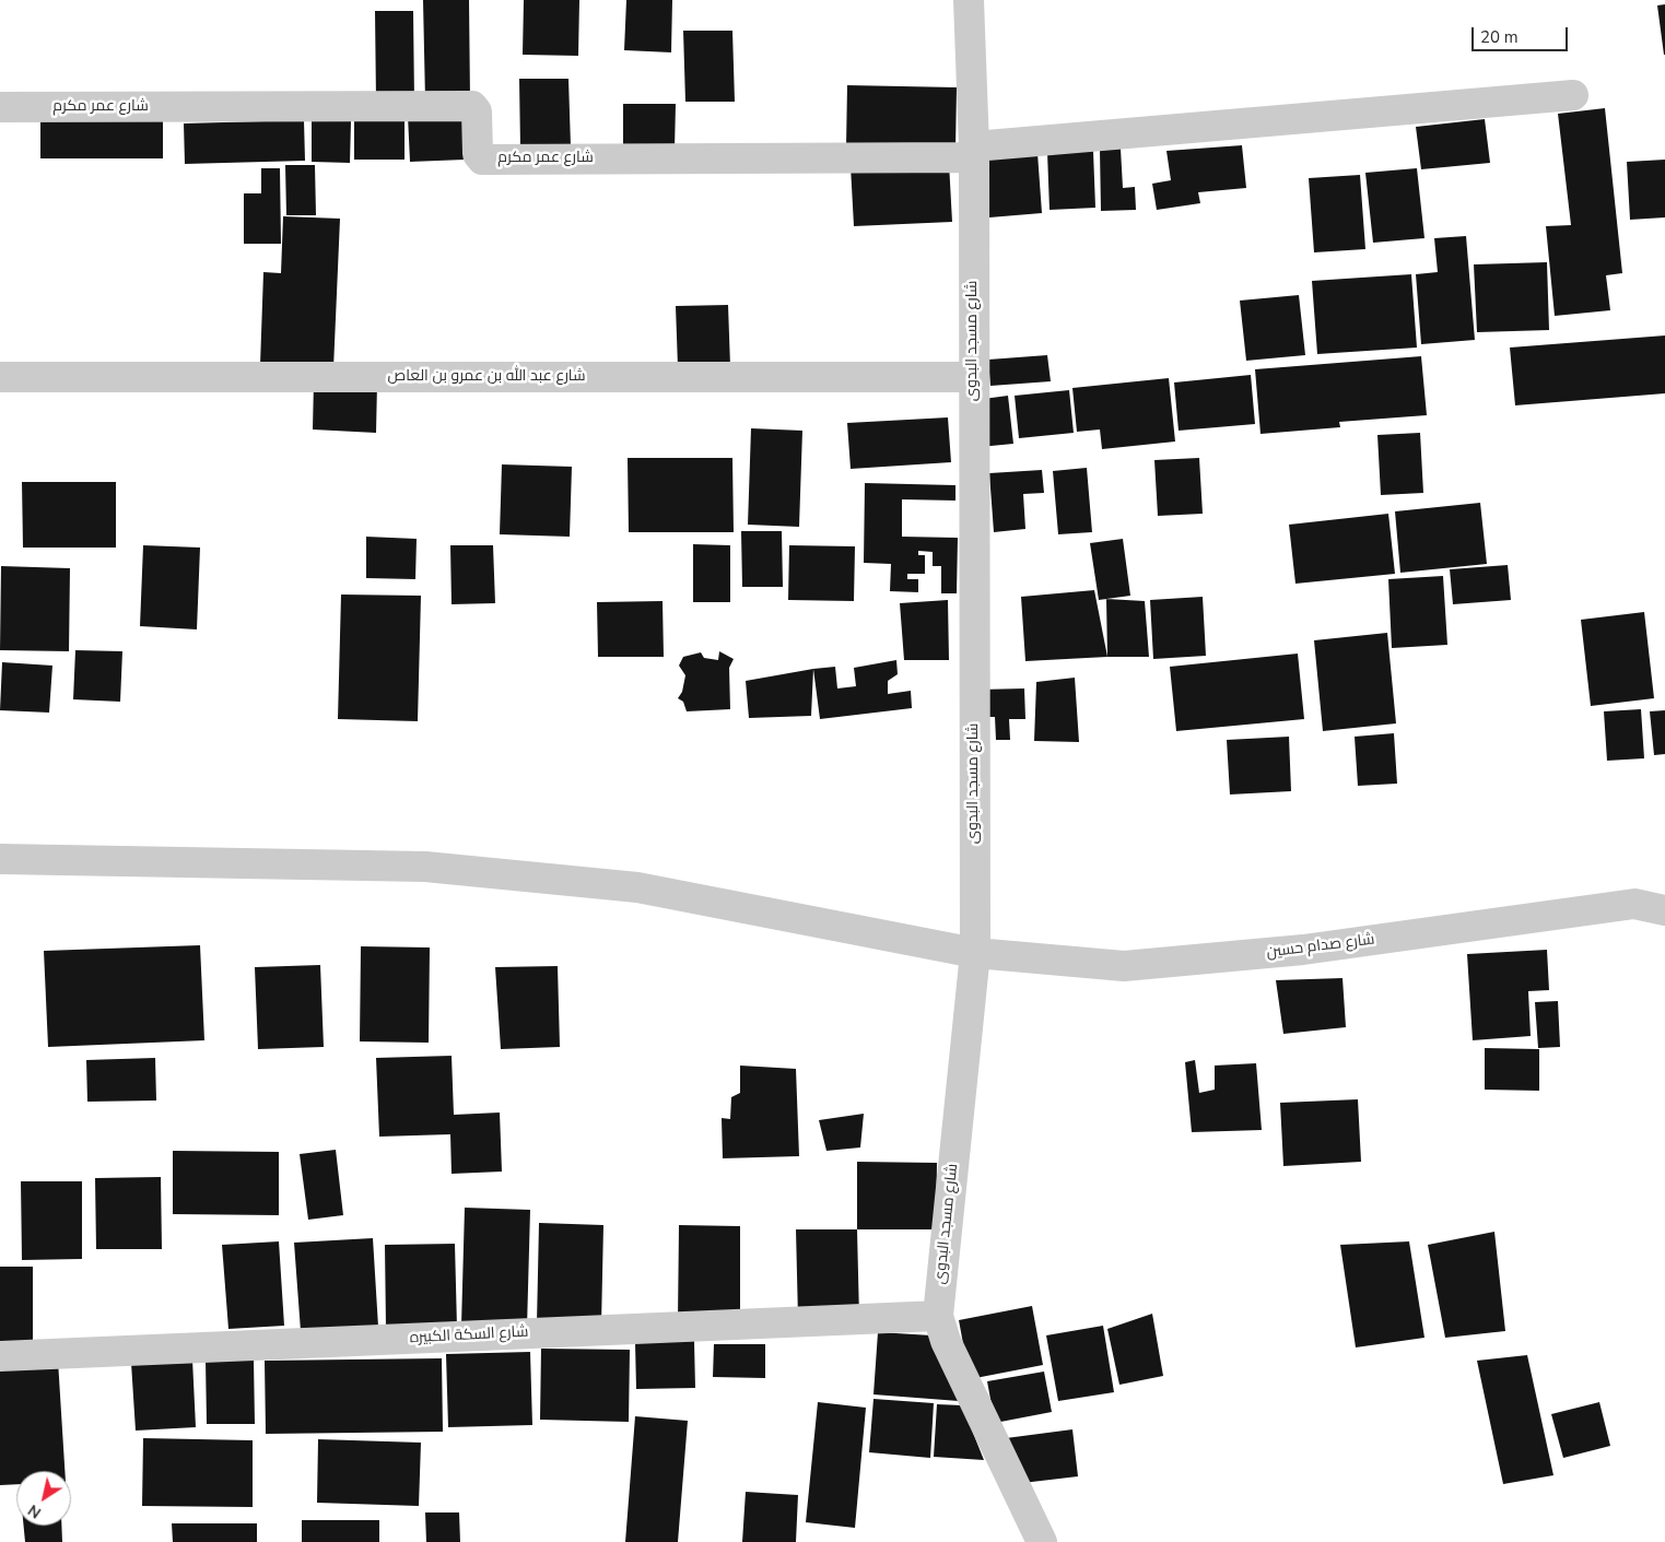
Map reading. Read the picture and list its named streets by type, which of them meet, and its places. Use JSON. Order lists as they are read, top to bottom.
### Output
{
  "streets": {
    "street": [
      "شارع عمر مكرم",
      "شارع مسجد البدوى",
      "شارع عبد الله بن عمرو بن العاص",
      "شارع صدام حسين",
      "شارع السكة الكبيره"
    ]
  },
  "crossings": [
    ["شارع عمر مكرم", "شارع مسجد البدوى"],
    ["شارع مسجد البدوى", "شارع عبد الله بن عمرو بن العاص"],
    ["شارع مسجد البدوى", "شارع صدام حسين"],
    ["شارع مسجد البدوى", "شارع السكة الكبيره"]
  ],
  "scale_bar": "20 m",
  "north": "bottom left"
}
